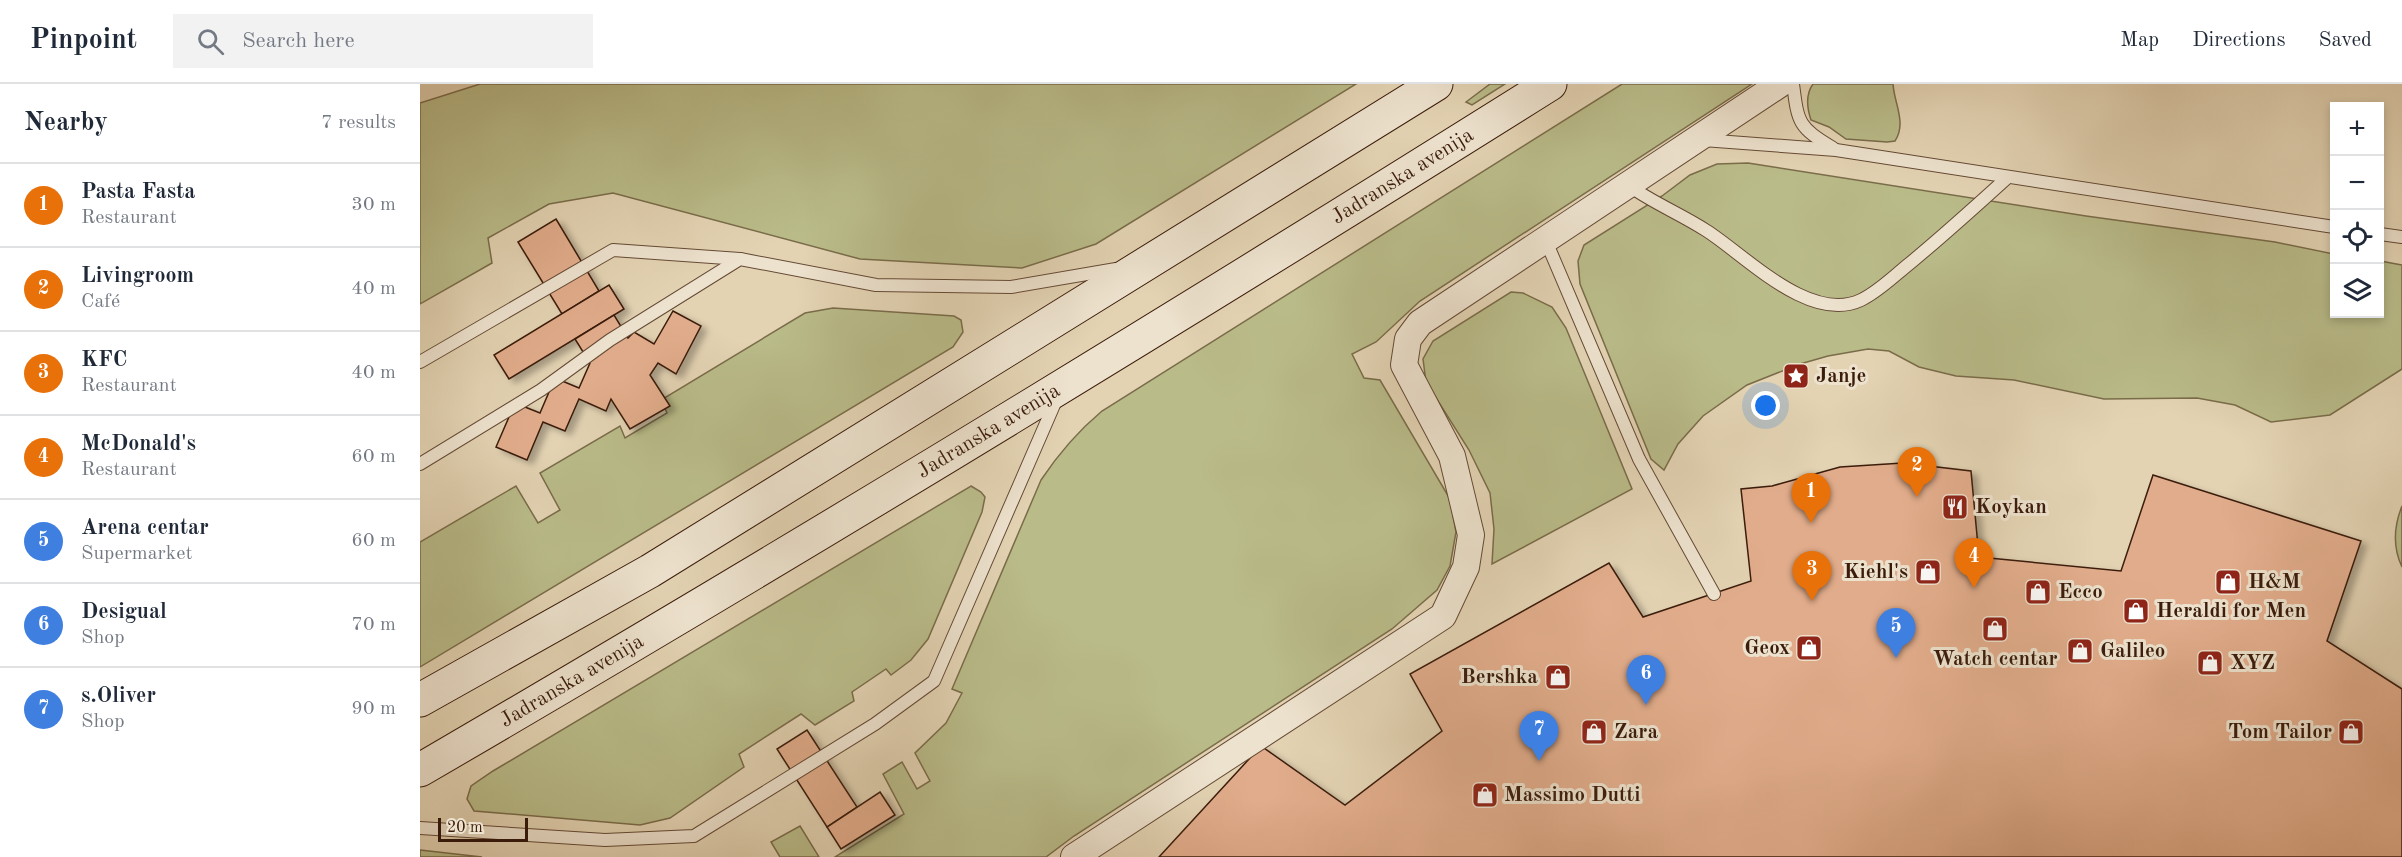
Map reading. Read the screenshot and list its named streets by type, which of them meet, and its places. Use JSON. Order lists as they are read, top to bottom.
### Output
{
  "streets": {
    "main road": ["Jadranska avenija"]
  },
  "places": {
    "place": ["Janje"],
    "restaurant": ["Koykan"],
    "shop": [
      "Kiehl's",
      "H&M",
      "Ecco",
      "Heraldi for Men",
      "Watch centar",
      "Geox",
      "Galileo",
      "XYZ",
      "Bershka",
      "Zara",
      "Tom Tailor",
      "Massimo Dutti"
    ]
  },
  "scale_bar": "20 m",
  "page": {
    "header": "Pinpoint",
    "search": "Search here",
    "nav": ["Map", "Directions", "Saved"],
    "heading": ["Nearby", "7 results"],
    "map_buttons": ["+", "−"],
    "list": [
      {
        "mark": "1",
        "name": "Pasta Fasta",
        "note": "Restaurant",
        "value": "30 m"
      },
      {
        "mark": "2",
        "name": "Livingroom",
        "note": "Café",
        "value": "40 m"
      },
      {
        "mark": "3",
        "name": "KFC",
        "note": "Restaurant",
        "value": "40 m"
      },
      {
        "mark": "4",
        "name": "McDonald's",
        "note": "Restaurant",
        "value": "60 m"
      },
      {
        "mark": "5",
        "name": "Arena centar",
        "note": "Supermarket",
        "value": "60 m"
      },
      {
        "mark": "6",
        "name": "Desigual",
        "note": "Shop",
        "value": "70 m"
      },
      {
        "mark": "7",
        "name": "s.Oliver",
        "note": "Shop",
        "value": "90 m"
      }
    ],
    "pins": [
      "2",
      "1",
      "4",
      "3",
      "5",
      "6",
      "7"
    ],
    "scale": "20 m"
  }
}
